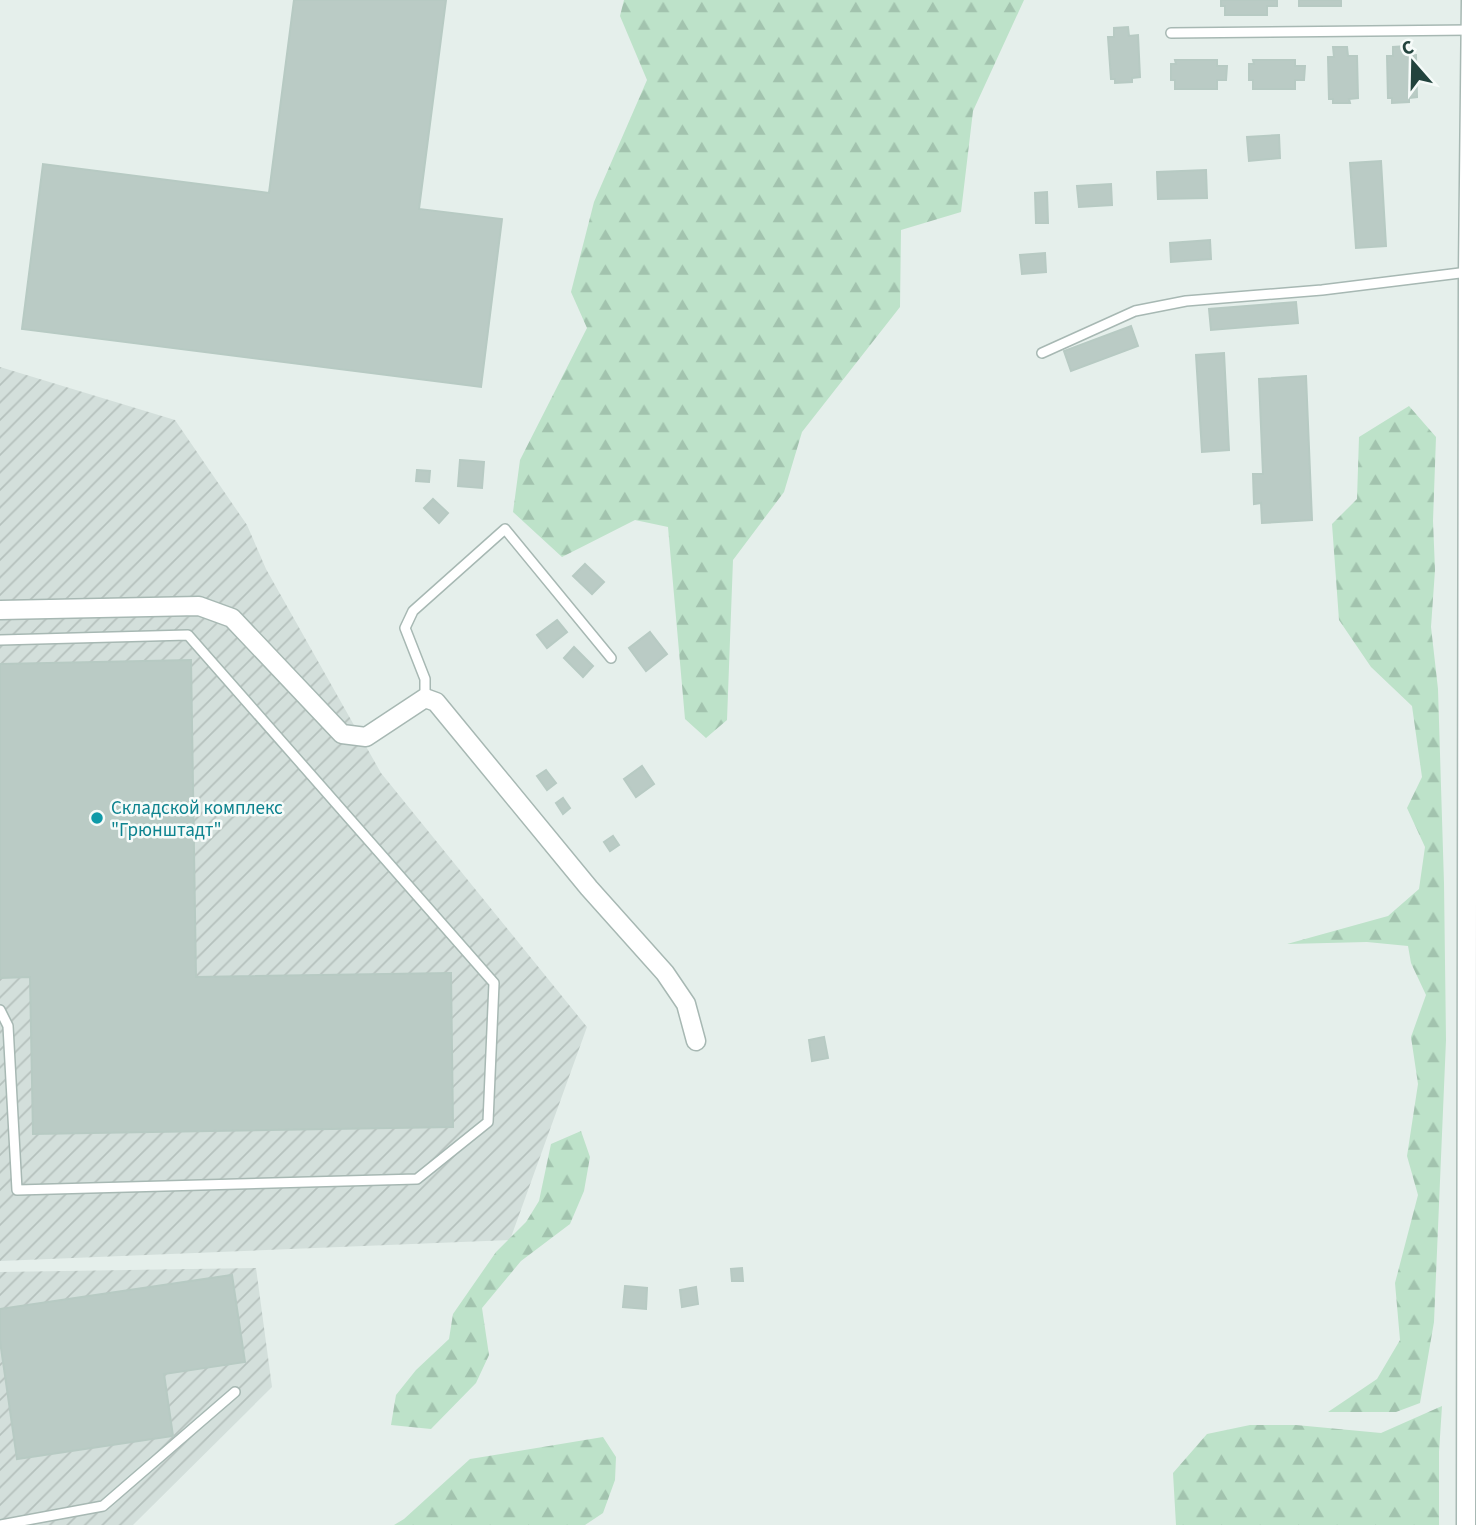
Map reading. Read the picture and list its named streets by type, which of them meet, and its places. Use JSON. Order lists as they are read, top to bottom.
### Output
{
  "places": ["Складской комплекс \"Грюнштадт\""],
  "north": "top"
}
